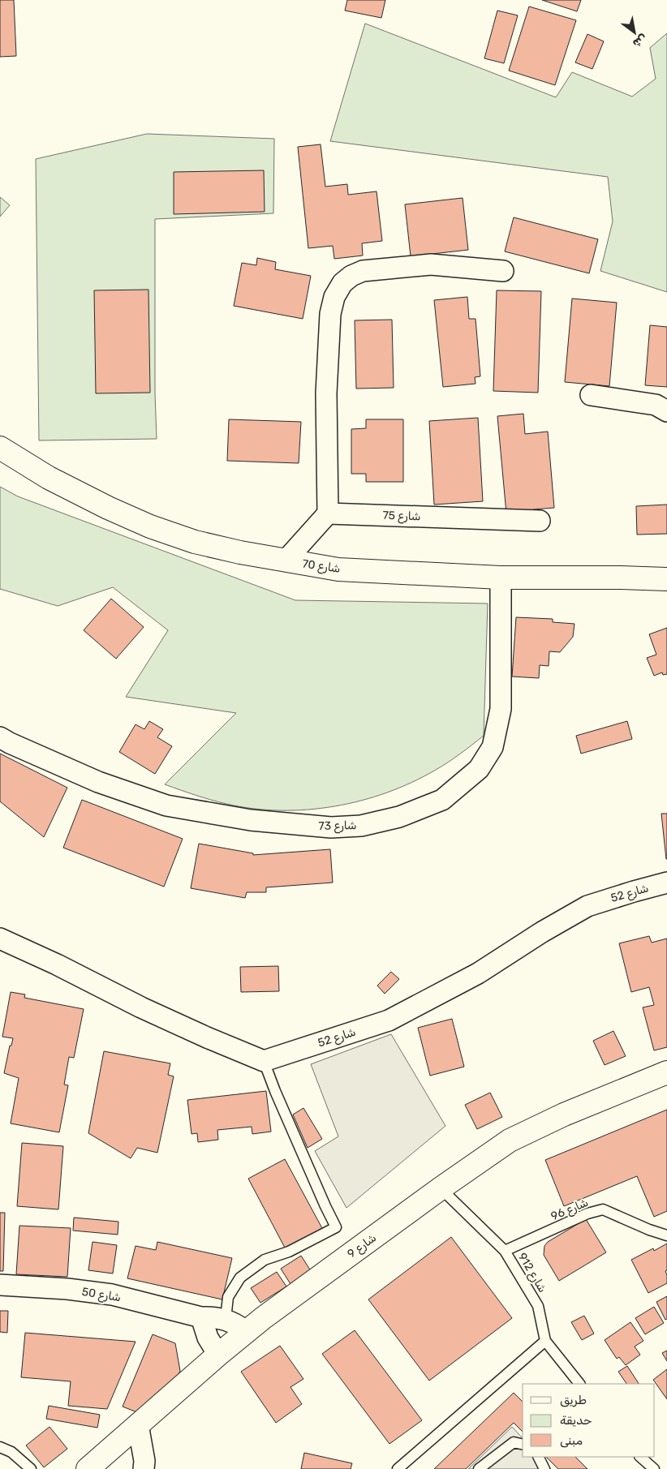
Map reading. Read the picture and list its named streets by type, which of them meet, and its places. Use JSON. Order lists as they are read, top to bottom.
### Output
{
  "streets": {
    "street": [
      "شارع 75",
      "شارع 70",
      "شارع 73",
      "شارع 52",
      "شارع 9",
      "شارع 50"
    ],
    "lane": ["شارع 96", "شارع 912"]
  },
  "crossings": [
    ["شارع 70", "شارع 73"],
    ["شارع 96", "شارع 912"],
    ["شارع 9", "شارع 912"],
    ["شارع 9", "شارع 50"]
  ],
  "legend": ["طريق", "حديقة", "مبنى"],
  "north": "bottom right"
}
